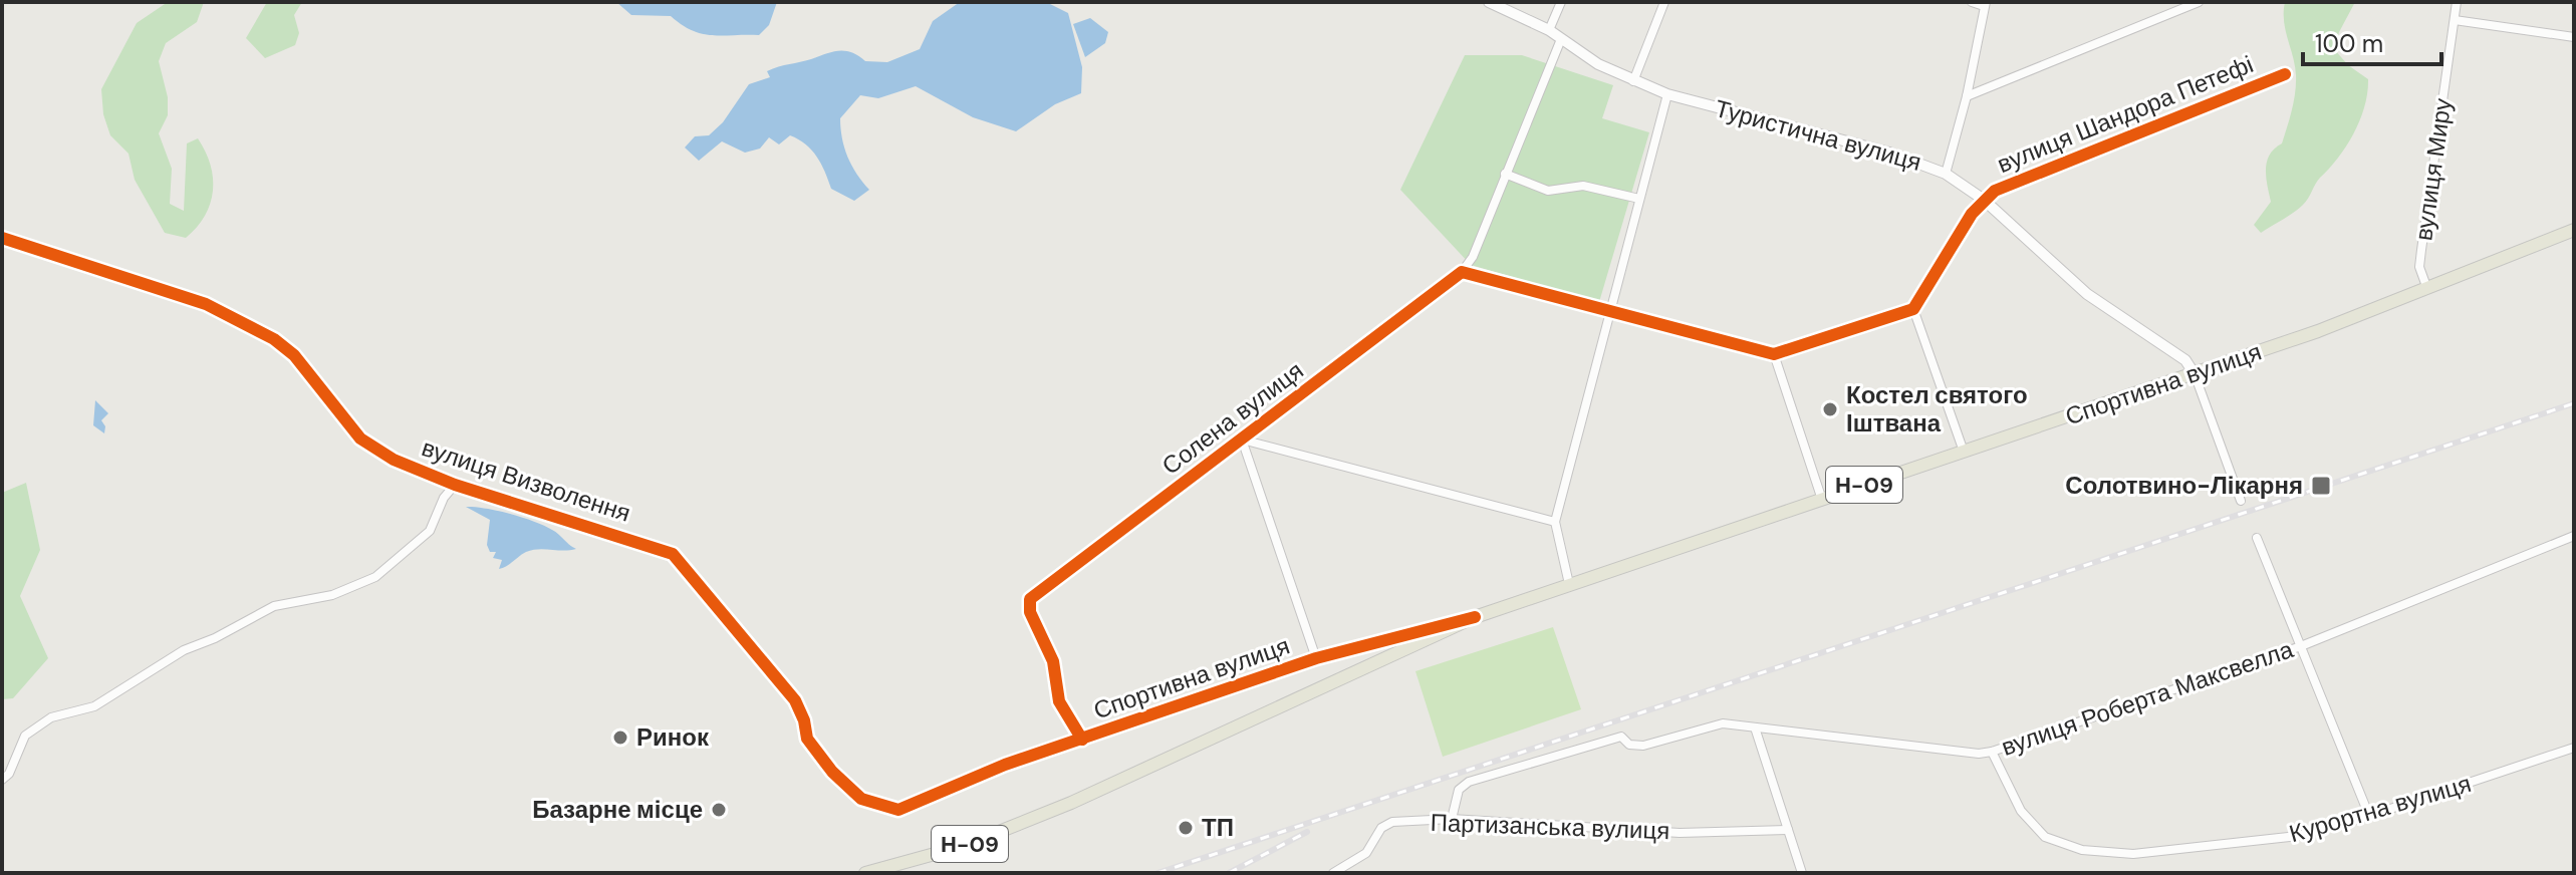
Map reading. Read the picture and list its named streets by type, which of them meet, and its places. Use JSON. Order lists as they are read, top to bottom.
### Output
{
  "streets": {
    "main road": ["Спортивна вулиця", "Н-09"],
    "street": [
      "вулиця Шандора Петефі",
      "Туристична вулиця",
      "вулиця Миру",
      "Солена вулиця",
      "вулиця Визволення",
      "вулиця Роберта Максвелла",
      "Курортна вулиця",
      "Партизанська вулиця"
    ]
  },
  "crossings": [
    ["вулиця Шандора Петефі", "Туристична вулиця"],
    ["Туристична вулиця", "Спортивна вулиця"],
    ["вулиця Миру", "Спортивна вулиця"],
    ["Спортивна вулиця", "Солена вулиця"],
    ["Спортивна вулиця", "вулиця Визволення"],
    ["вулиця Роберта Максвелла", "Курортна вулиця"],
    ["вулиця Роберта Максвелла", "Партизанська вулиця"]
  ],
  "places": {
    "other": [
      "Костел святого Іштвана",
      "Ринок",
      "Базарне місце",
      "ТП"
    ],
    "transit": ["Солотвино-Лікарня"]
  },
  "scale_bar": "100 m"
}
